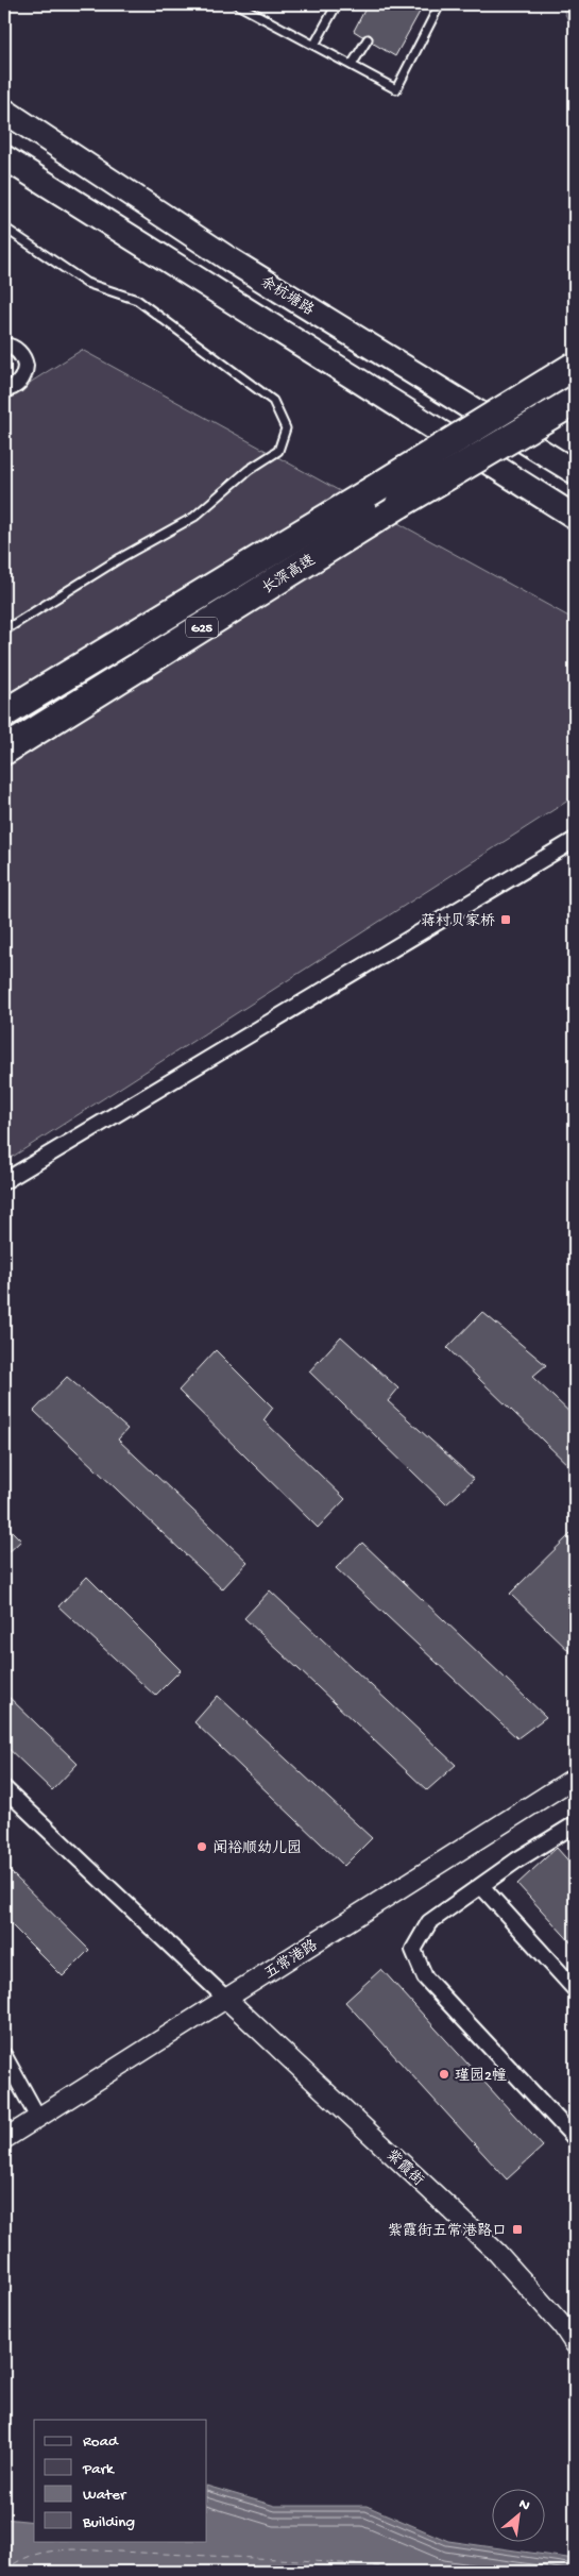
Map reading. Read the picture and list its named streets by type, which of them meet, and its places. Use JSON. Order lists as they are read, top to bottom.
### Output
{
  "streets": {
    "highway": ["长深高速", "G25"],
    "main road": ["余杭塘路"],
    "street": ["五常港路", "紫霞街"]
  },
  "crossings": [
    ["五常港路", "紫霞街"]
  ],
  "places": {
    "transit": ["蒋村贝家桥", "紫霞街五常港路口"],
    "other": ["闻裕顺幼儿园", "瑾园2幢"]
  },
  "legend": [
    "Road",
    "Park",
    "Water",
    "Building"
  ],
  "north": "top right"
}
